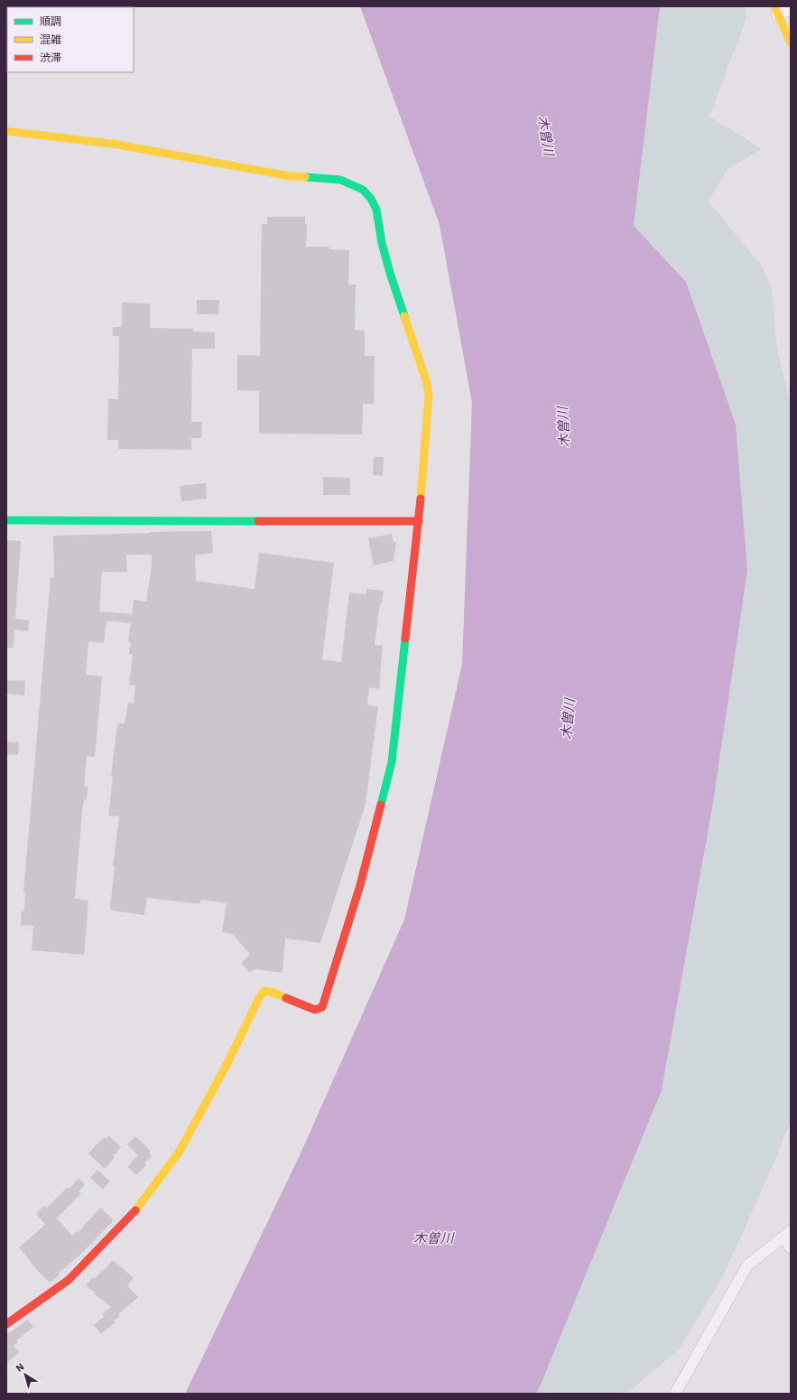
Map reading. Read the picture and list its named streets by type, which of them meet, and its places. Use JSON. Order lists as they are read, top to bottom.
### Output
{
  "water": ["木曽川"],
  "legend": ["順調", "混雑", "渋滞"],
  "north": "top left"
}
